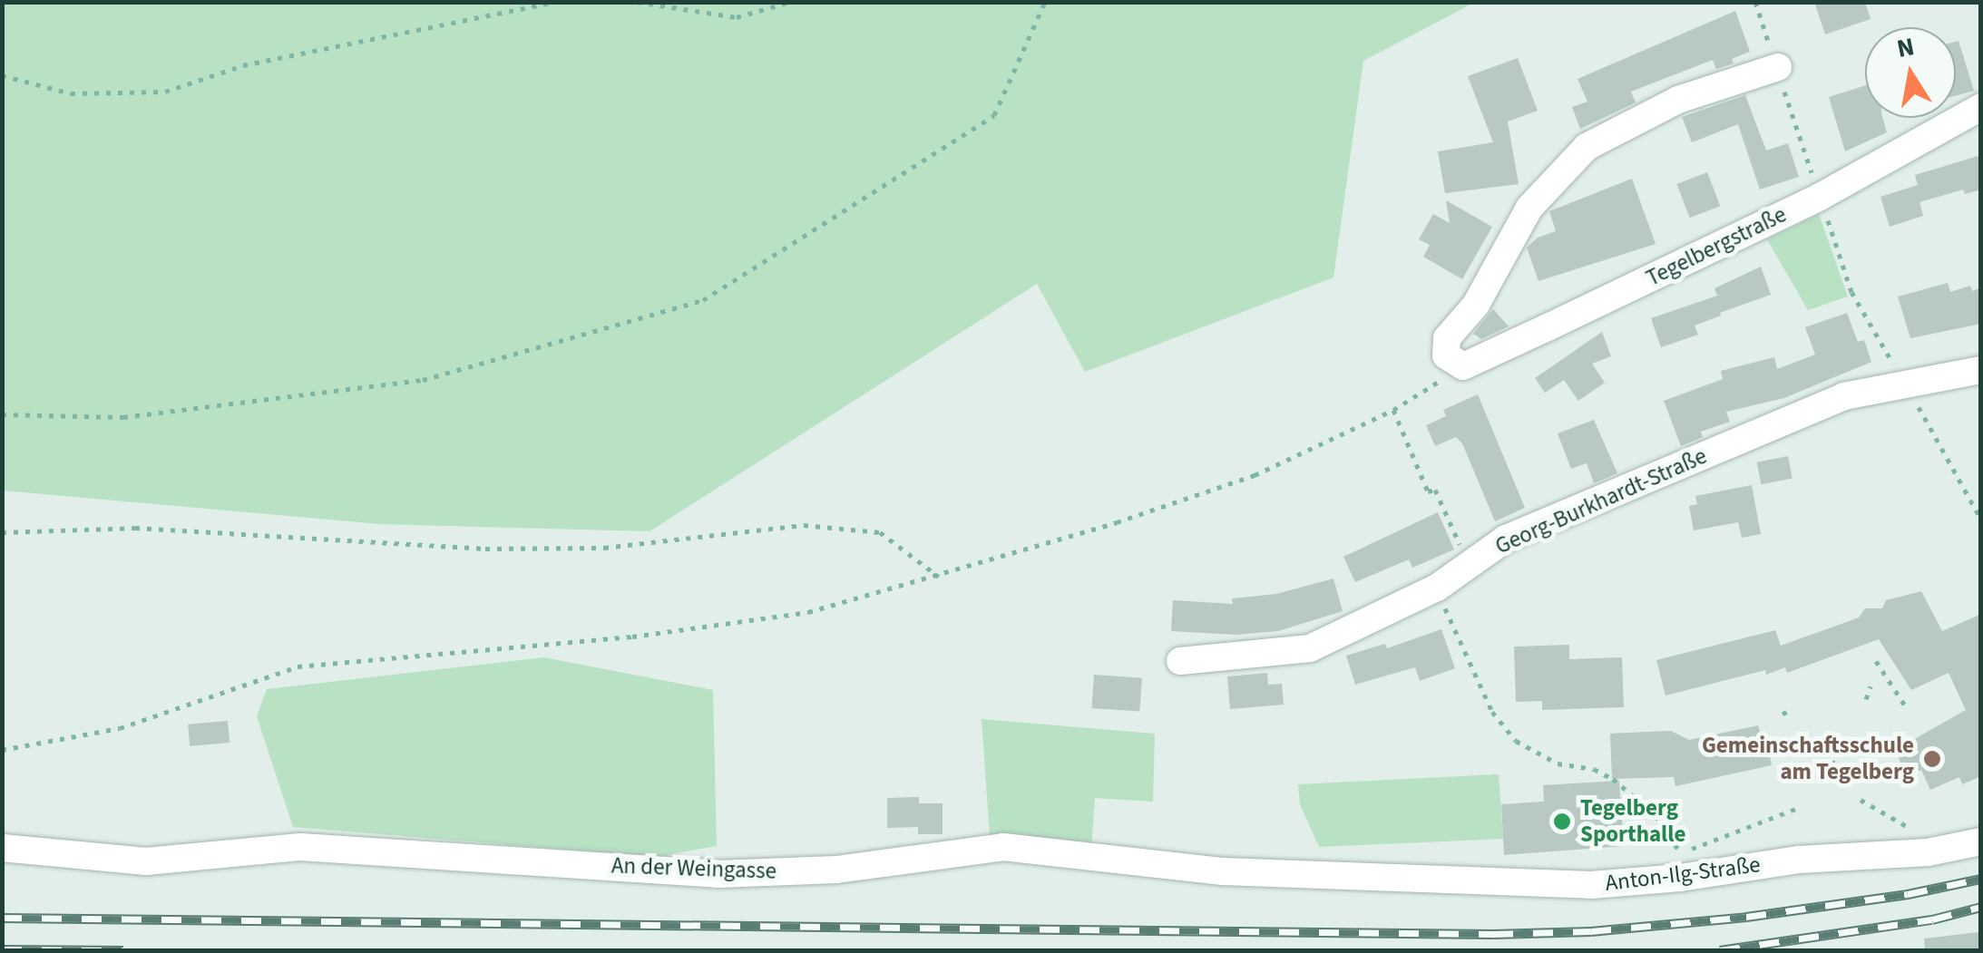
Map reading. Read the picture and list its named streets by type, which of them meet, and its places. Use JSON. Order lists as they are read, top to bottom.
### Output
{
  "streets": {
    "street": [
      "Tegelbergstraße",
      "Georg-Burkhardt-Straße",
      "An der Weingasse",
      "Anton-Ilg-Straße"
    ]
  },
  "crossings": [
    ["An der Weingasse", "Anton-Ilg-Straße"]
  ],
  "places": ["Gemeinschaftsschule am Tegelberg", "Tegelberg Sporthalle"],
  "north": "top"
}
